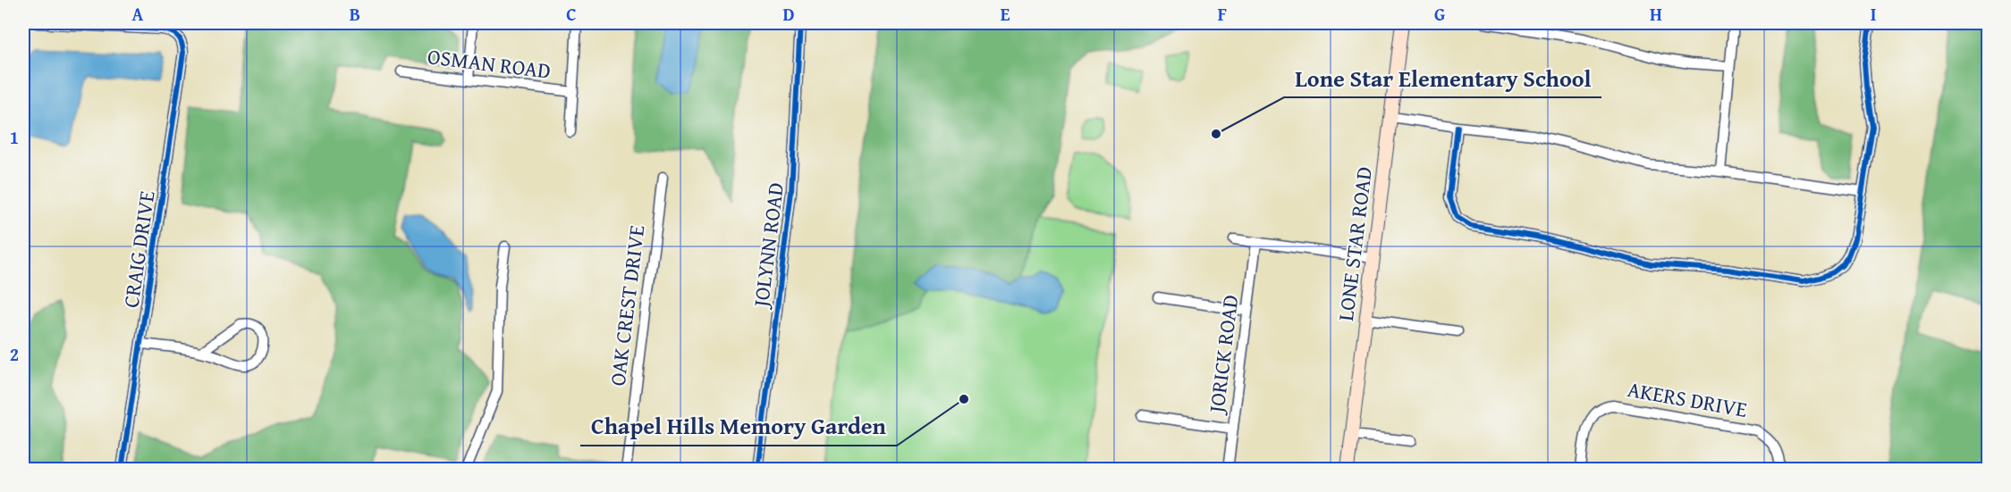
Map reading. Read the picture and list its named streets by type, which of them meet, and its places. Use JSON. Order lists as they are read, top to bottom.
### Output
{
  "streets": {
    "street": [
      "OSMAN ROAD",
      "LONE STAR ROAD",
      "JOLYNN ROAD",
      "CRAIG DRIVE",
      "OAK CREST DRIVE",
      "JORICK ROAD",
      "AKERS DRIVE"
    ]
  },
  "places": ["Lone Star Elementary School", "Chapel Hills Memory Garden"],
  "grid": {
    "columns": [
      "A",
      "B",
      "C",
      "D",
      "E",
      "F",
      "G",
      "H",
      "I"
    ],
    "rows": ["1", "2"]
  }
}
